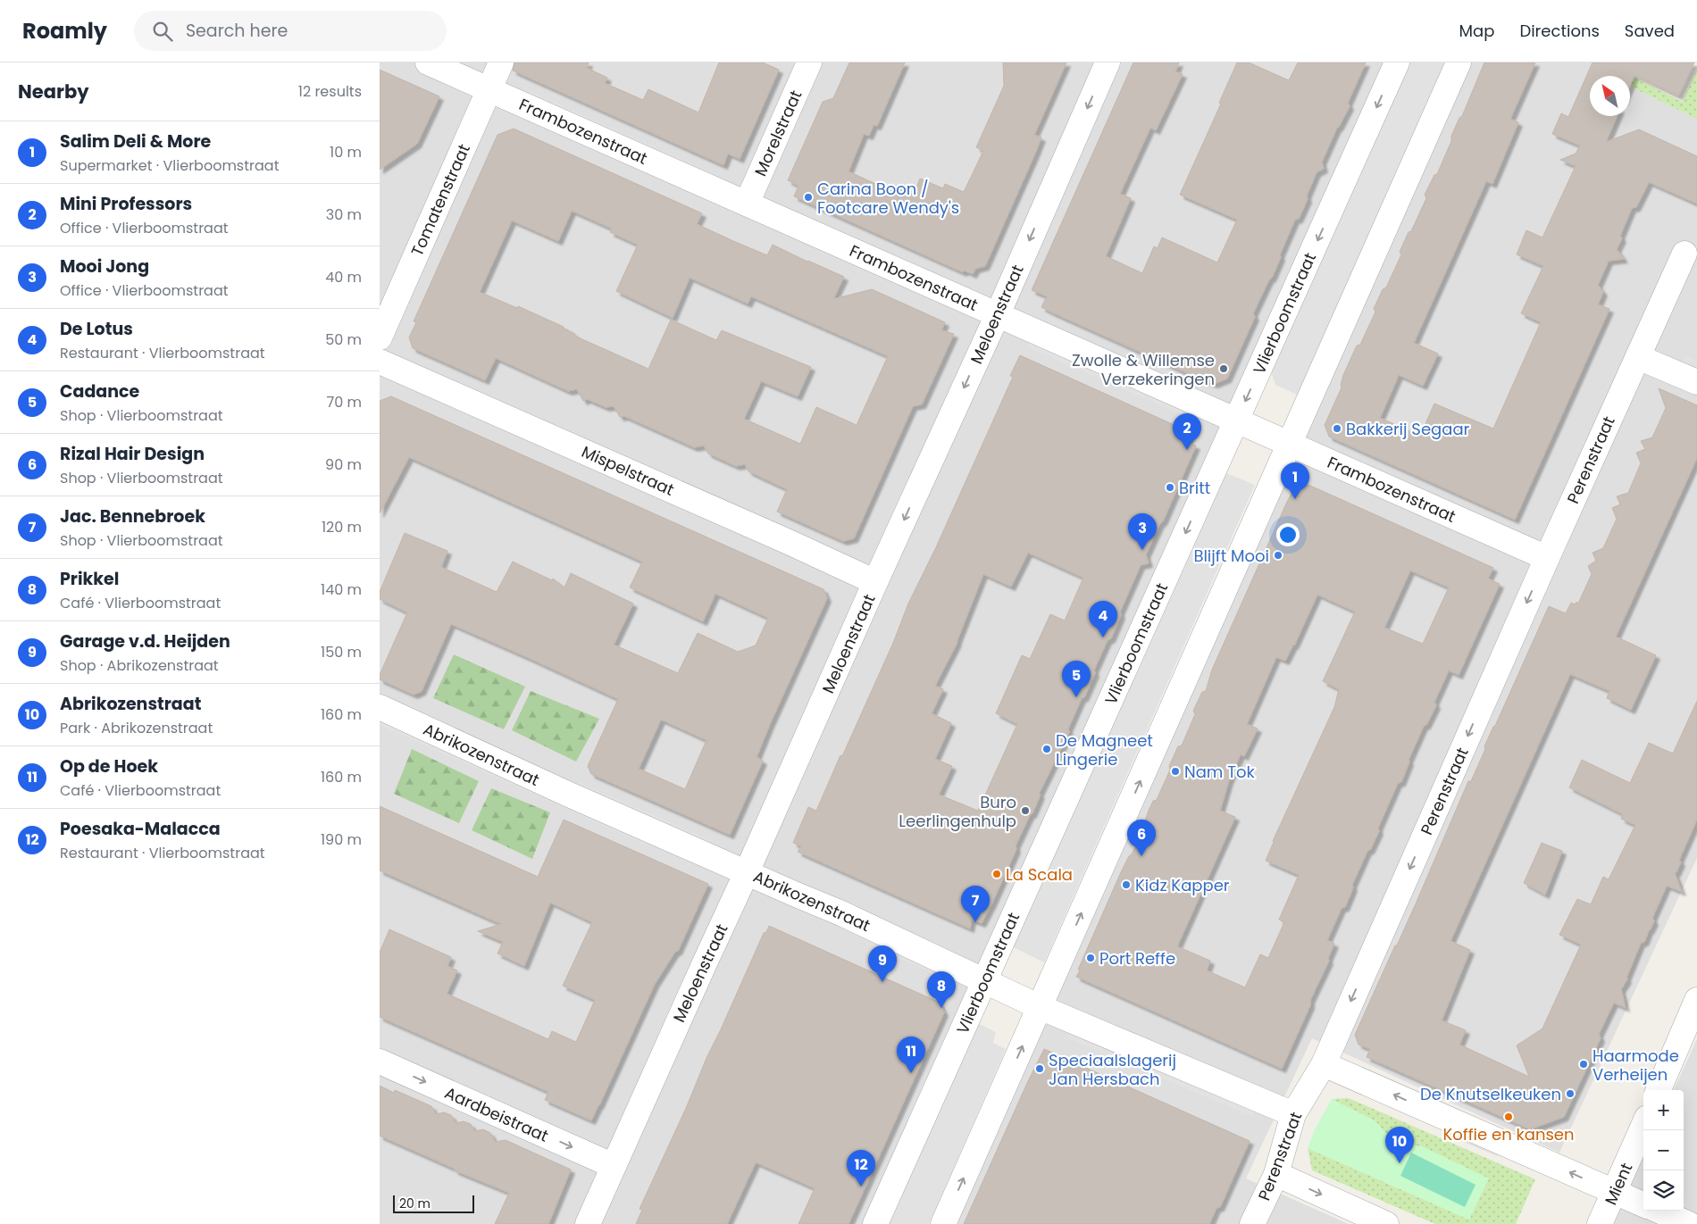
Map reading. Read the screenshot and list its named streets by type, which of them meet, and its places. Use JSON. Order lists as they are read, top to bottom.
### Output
{
  "streets": {
    "street": [
      "Frambozenstraat",
      "Morelstraat",
      "Tomatenstraat",
      "Vlierboomstraat",
      "Meloenstraat",
      "Perenstraat",
      "Mispelstraat",
      "Abrikozenstraat",
      "Aardbeistraat",
      "Mient"
    ]
  },
  "crossings": [
    ["Frambozenstraat", "Morelstraat"],
    ["Frambozenstraat", "Tomatenstraat"],
    ["Frambozenstraat", "Vlierboomstraat"],
    ["Frambozenstraat", "Meloenstraat"],
    ["Frambozenstraat", "Perenstraat"],
    ["Vlierboomstraat", "Abrikozenstraat"],
    ["Meloenstraat", "Mispelstraat"],
    ["Meloenstraat", "Abrikozenstraat"],
    ["Meloenstraat", "Aardbeistraat"],
    ["Perenstraat", "Abrikozenstraat"]
  ],
  "one_way": ["Meloenstraat", "Perenstraat", "Aardbeistraat"],
  "places": [
    "Carina Boon / Footcare Wendy's",
    "Zwolle & Willemse Verzekeringen",
    "Bakkerij Segaar",
    "Britt",
    "Blijft Mooi",
    "De Magneet Lingerie",
    "Nam Tok",
    "Buro Leerlingenhulp",
    "La Scala",
    "Kidz Kapper",
    "Port Reffe",
    "Haarmode Verheijen",
    "Speciaalslagerij Jan Hersbach",
    "De Knutselkeuken",
    "Koffie en kansen"
  ],
  "scale_bar": "20 m",
  "north": "top left",
  "page": {
    "header": "Roamly",
    "search": "Search here",
    "nav": ["Map", "Directions", "Saved"],
    "heading": ["Nearby", "12 results"],
    "list": [
      {
        "mark": "1",
        "name": "Salim Deli & More",
        "note": "Supermarket · Vlierboomstraat",
        "value": "10 m"
      },
      {
        "mark": "2",
        "name": "Mini Professors",
        "note": "Office · Vlierboomstraat",
        "value": "30 m"
      },
      {
        "mark": "3",
        "name": "Mooi Jong",
        "note": "Office · Vlierboomstraat",
        "value": "40 m"
      },
      {
        "mark": "4",
        "name": "De Lotus",
        "note": "Restaurant · Vlierboomstraat",
        "value": "50 m"
      },
      {
        "mark": "5",
        "name": "Cadance",
        "note": "Shop · Vlierboomstraat",
        "value": "70 m"
      },
      {
        "mark": "6",
        "name": "Rizal Hair Design",
        "note": "Shop · Vlierboomstraat",
        "value": "90 m"
      },
      {
        "mark": "7",
        "name": "Jac. Bennebroek",
        "note": "Shop · Vlierboomstraat",
        "value": "120 m"
      },
      {
        "mark": "8",
        "name": "Prikkel",
        "note": "Café · Vlierboomstraat",
        "value": "140 m"
      },
      {
        "mark": "9",
        "name": "Garage v.d. Heijden",
        "note": "Shop · Abrikozenstraat",
        "value": "150 m"
      },
      {
        "mark": "10",
        "name": "Abrikozenstraat",
        "note": "Park · Abrikozenstraat",
        "value": "160 m"
      },
      {
        "mark": "11",
        "name": "Op de Hoek",
        "note": "Café · Vlierboomstraat",
        "value": "160 m"
      },
      {
        "mark": "12",
        "name": "Poesaka-Malacca",
        "note": "Restaurant · Vlierboomstraat",
        "value": "190 m"
      }
    ],
    "pins": [
      "2",
      "1",
      "3",
      "4",
      "5",
      "6",
      "7",
      "9",
      "8",
      "11",
      "10",
      "12"
    ],
    "map_buttons": ["+", "−"],
    "scale": "20 m"
  }
}
